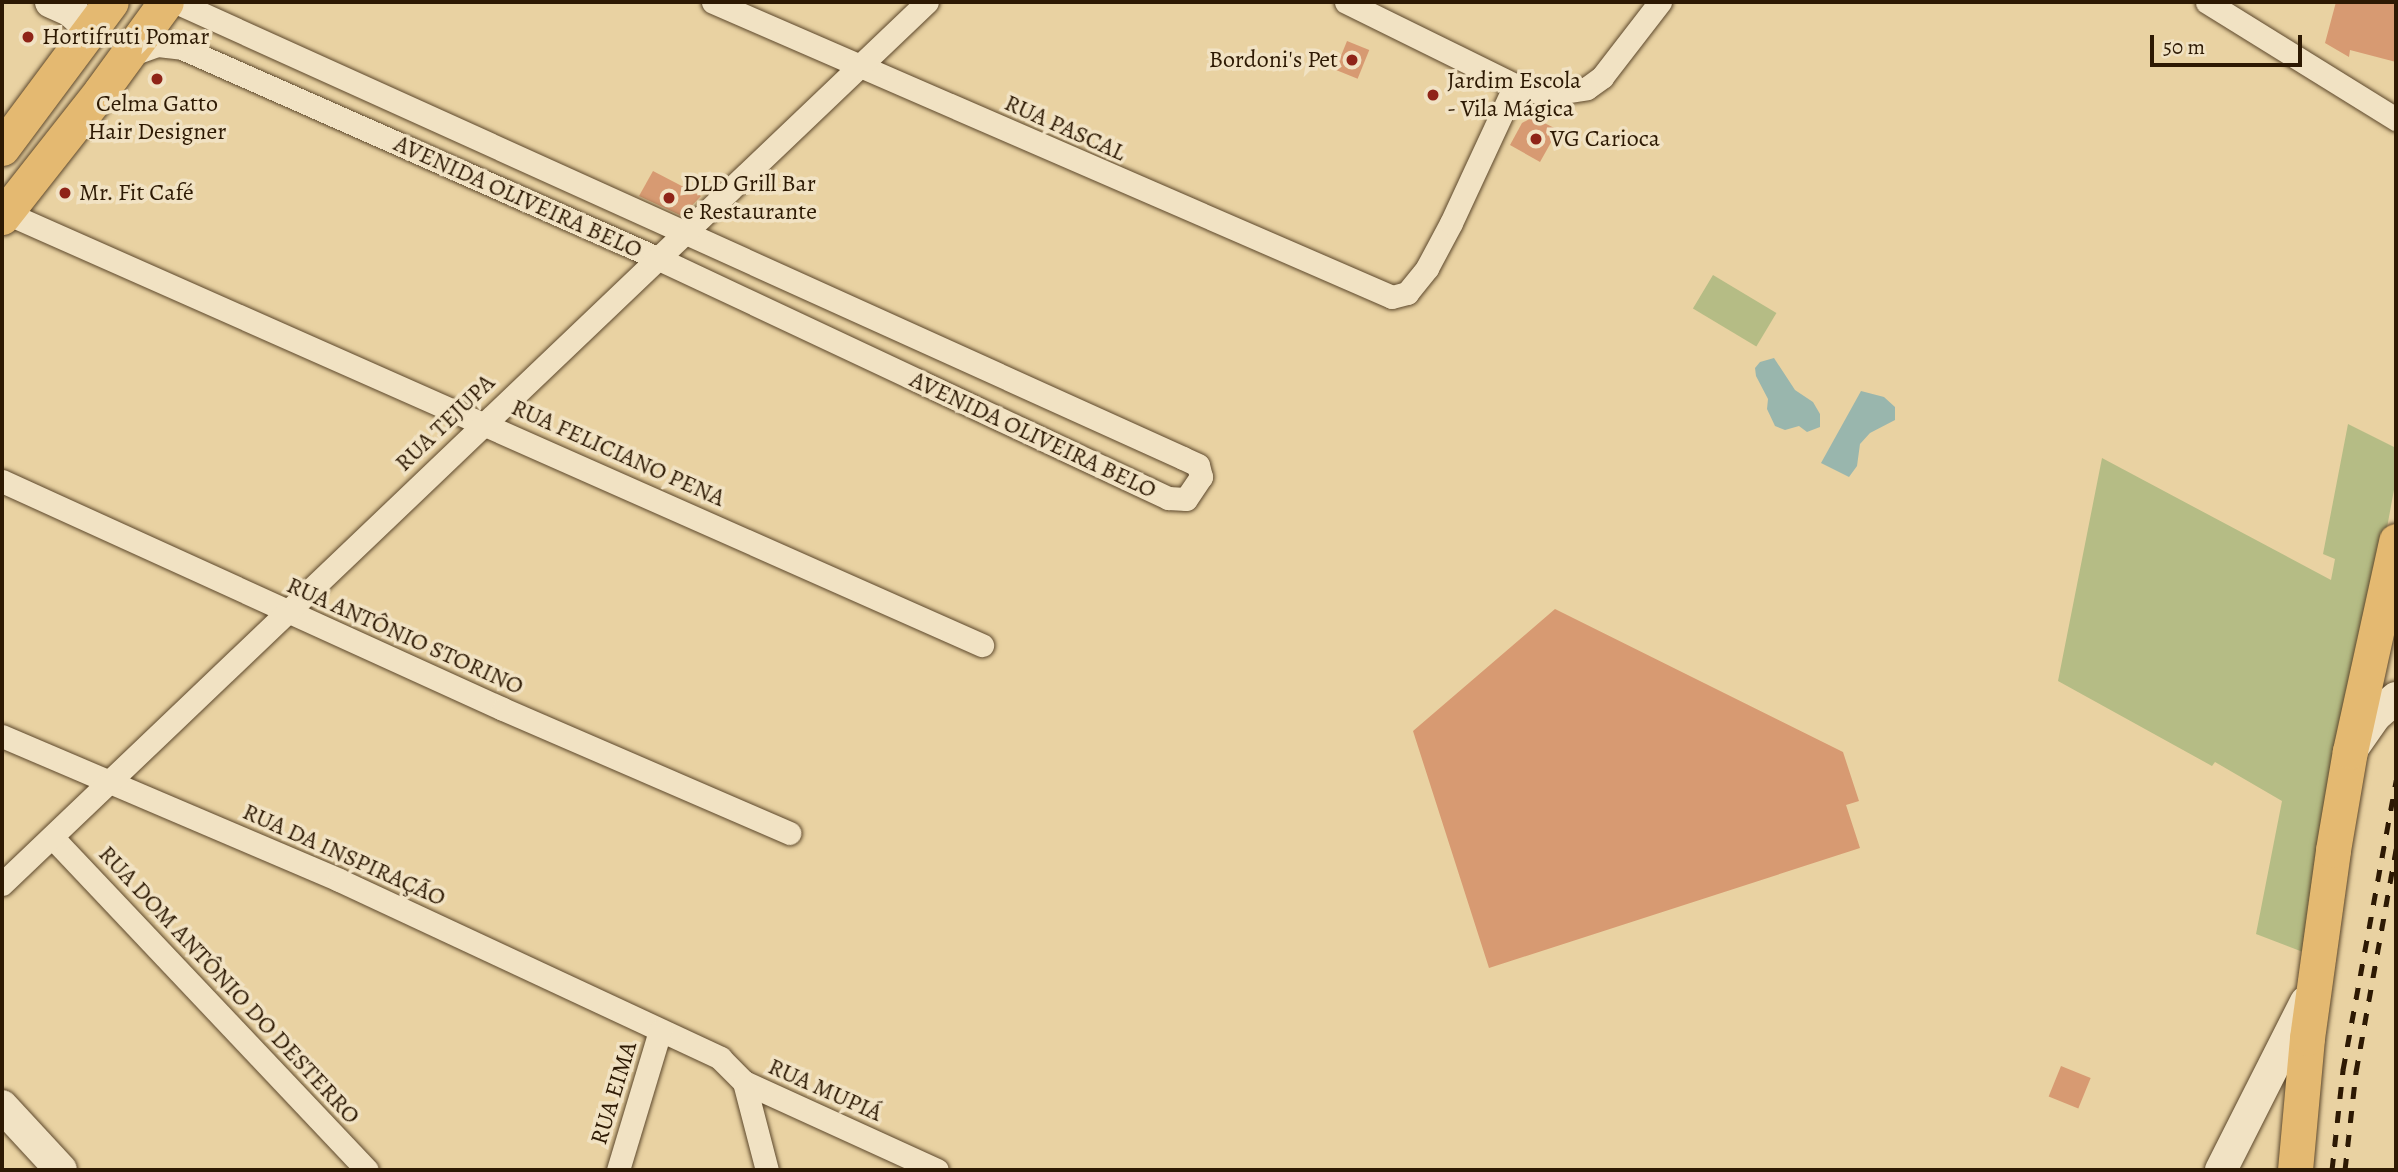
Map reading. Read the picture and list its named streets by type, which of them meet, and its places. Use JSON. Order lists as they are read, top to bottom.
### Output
{
  "streets": {
    "street": [
      "RUA PASCAL",
      "AVENIDA OLIVEIRA BELO",
      "RUA TEJUPA",
      "RUA FELICIANO PENA",
      "RUA ANTÔNIO STORINO",
      "RUA DA INSPIRAÇÃO",
      "RUA DOM ANTÔNIO DO DESTERRO",
      "RUA MUPIÁ",
      "RUA EIMA"
    ]
  },
  "crossings": [
    ["RUA PASCAL", "RUA TEJUPA"],
    ["AVENIDA OLIVEIRA BELO", "RUA TEJUPA"],
    ["RUA TEJUPA", "RUA FELICIANO PENA"],
    ["RUA TEJUPA", "RUA ANTÔNIO STORINO"],
    ["RUA TEJUPA", "RUA DA INSPIRAÇÃO"],
    ["RUA TEJUPA", "RUA DOM ANTÔNIO DO DESTERRO"],
    ["RUA DA INSPIRAÇÃO", "RUA MUPIÁ"],
    ["RUA DA INSPIRAÇÃO", "RUA EIMA"],
    ["RUA MUPIÁ", "RUA EIMA"]
  ],
  "places": [
    "Hortifruti Pomar",
    "Bordoni's Pet",
    "Celma Gatto Hair Designer",
    "Jardim Escola - Vila Mágica",
    "VG Carioca",
    "Mr. Fit Café",
    "DLD Grill Bar e Restaurante"
  ],
  "scale_bar": "50 m"
}
